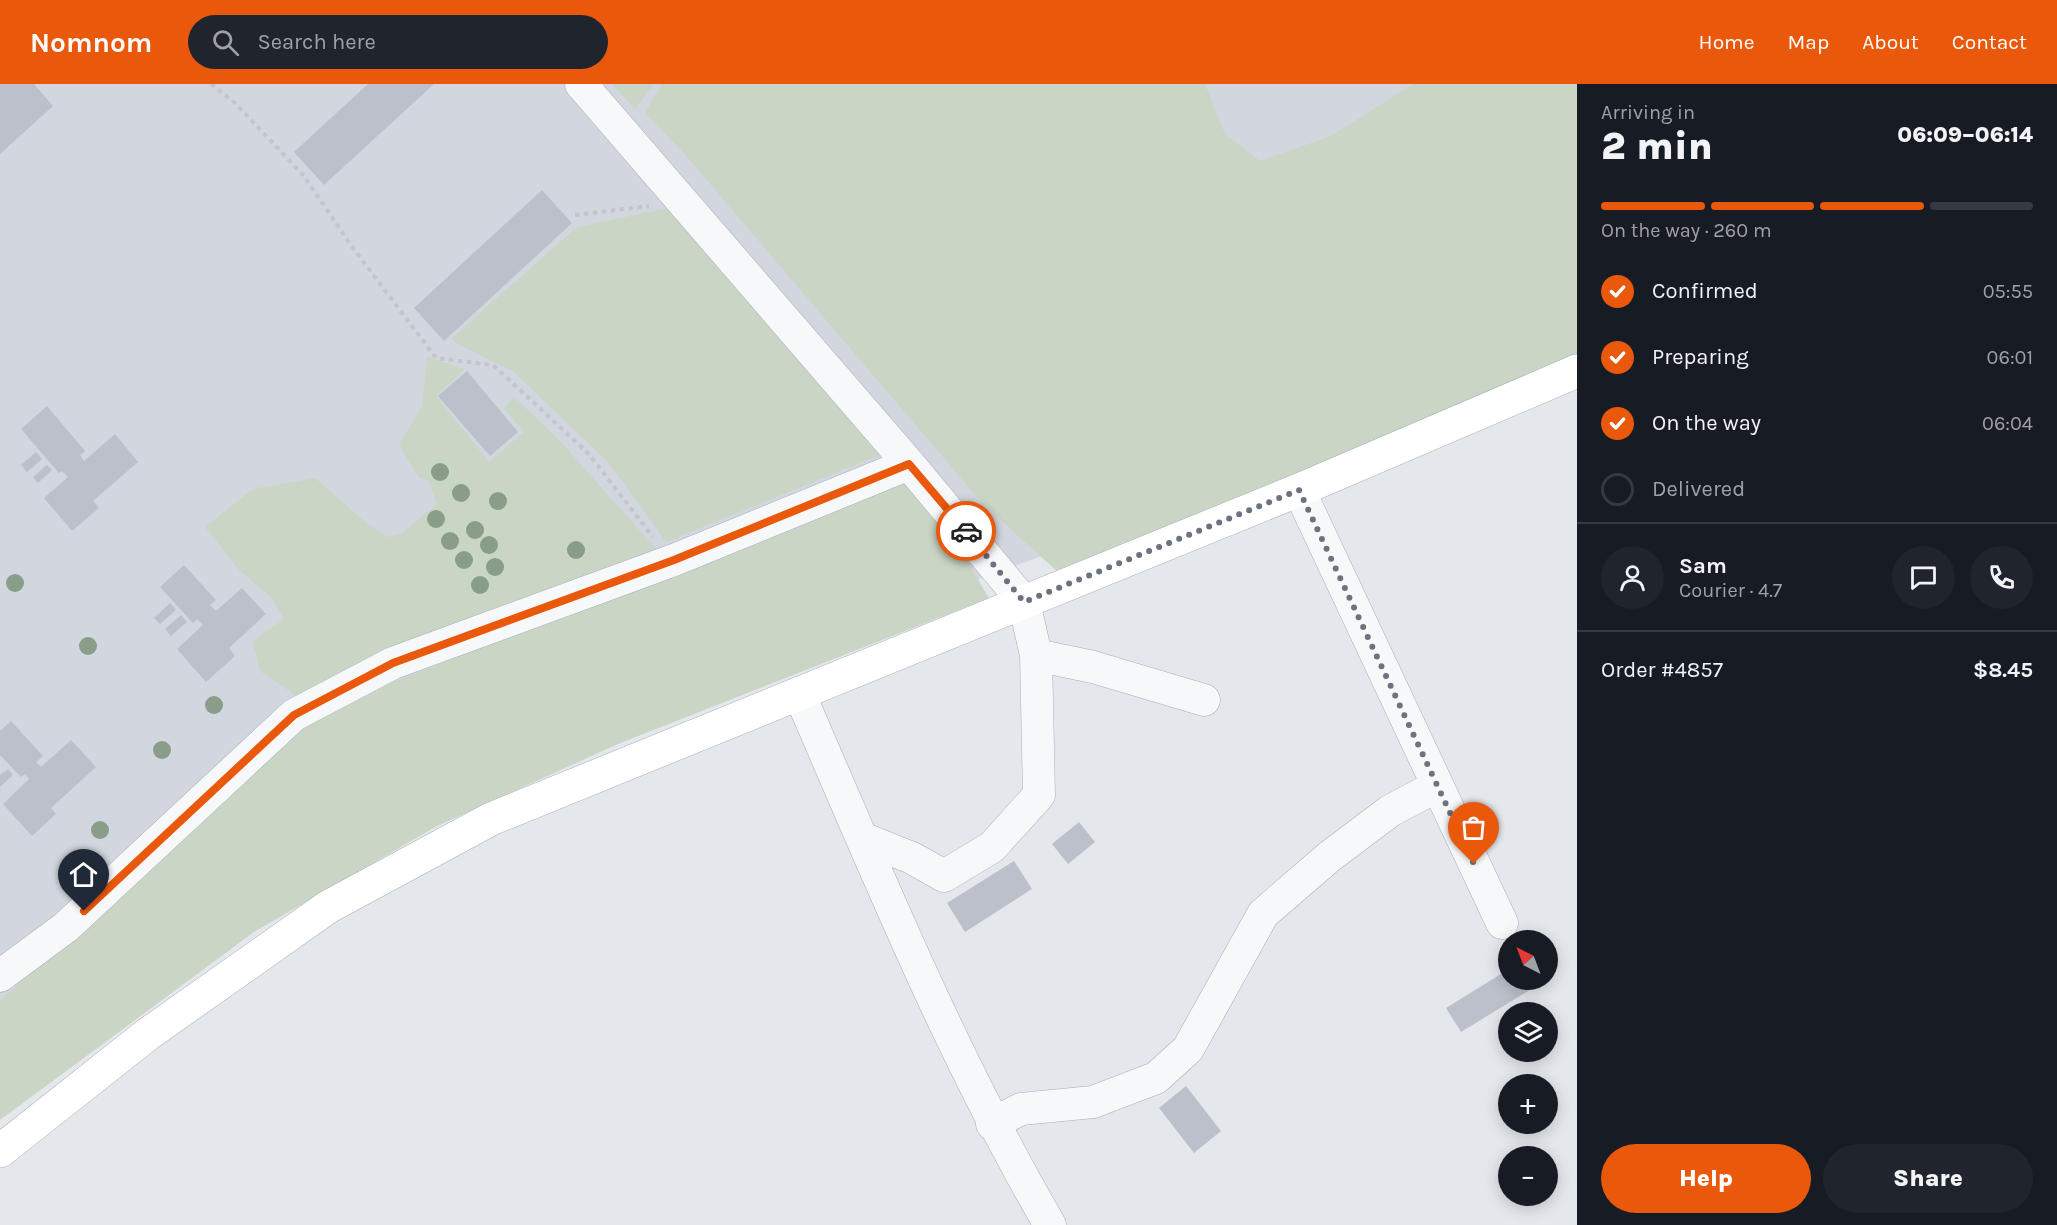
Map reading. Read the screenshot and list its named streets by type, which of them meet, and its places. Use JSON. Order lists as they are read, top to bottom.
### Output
{
  "north": "top left",
  "page": {
    "header": "Nomnom",
    "search": "Search here",
    "nav": [
      "Home",
      "Map",
      "About",
      "Contact"
    ],
    "heading": ["2 min", "Arriving in", "06:09–06:14"],
    "panel": [
      "Sam",
      "Courier · 4.7",
      "Order #4857",
      "$8.45"
    ],
    "bar": "On the way · 260 m",
    "list": [
      ["Confirmed", "05:55"],
      ["Preparing", "06:01"],
      ["On the way", "06:04"],
      "Delivered"
    ],
    "map_buttons": ["+", "−"],
    "buttons": ["Help", "Share"]
  }
}
